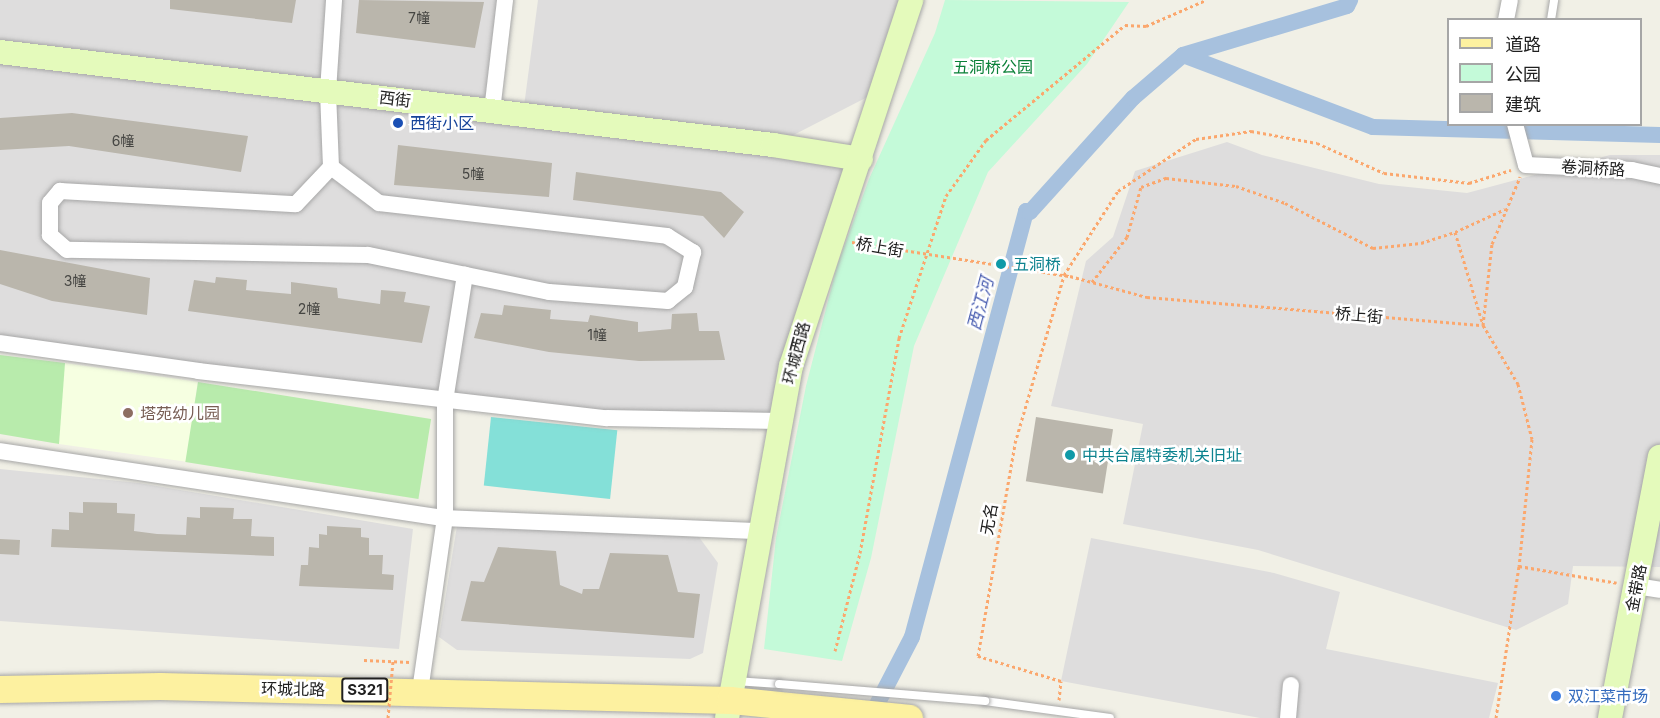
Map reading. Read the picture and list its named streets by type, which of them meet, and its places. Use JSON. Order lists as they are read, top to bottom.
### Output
{
  "streets": {
    "main road": [
      "西街",
      "环城西路",
      "金带路",
      "环城北路",
      "S321"
    ],
    "street": ["卷洞桥路"],
    "path": ["桥上街", "无名"]
  },
  "crossings": [
    ["西街", "环城西路"],
    ["桥上街", "环城西路"],
    ["桥上街", "无名"],
    ["环城西路", "环城北路"],
    ["环城西路", "S321"],
    ["环城北路", "S321"]
  ],
  "water": ["西江河"],
  "parks": ["五洞桥公园"],
  "places": [
    "西街小区",
    "五洞桥",
    "塔苑幼儿园",
    "中共台属特委机关旧址",
    "双江菜市场"
  ],
  "house_numbers": [
    "7幢",
    "6幢",
    "5幢",
    "3幢",
    "2幢",
    "1幢"
  ],
  "legend": ["道路", "公园", "建筑"]
}
